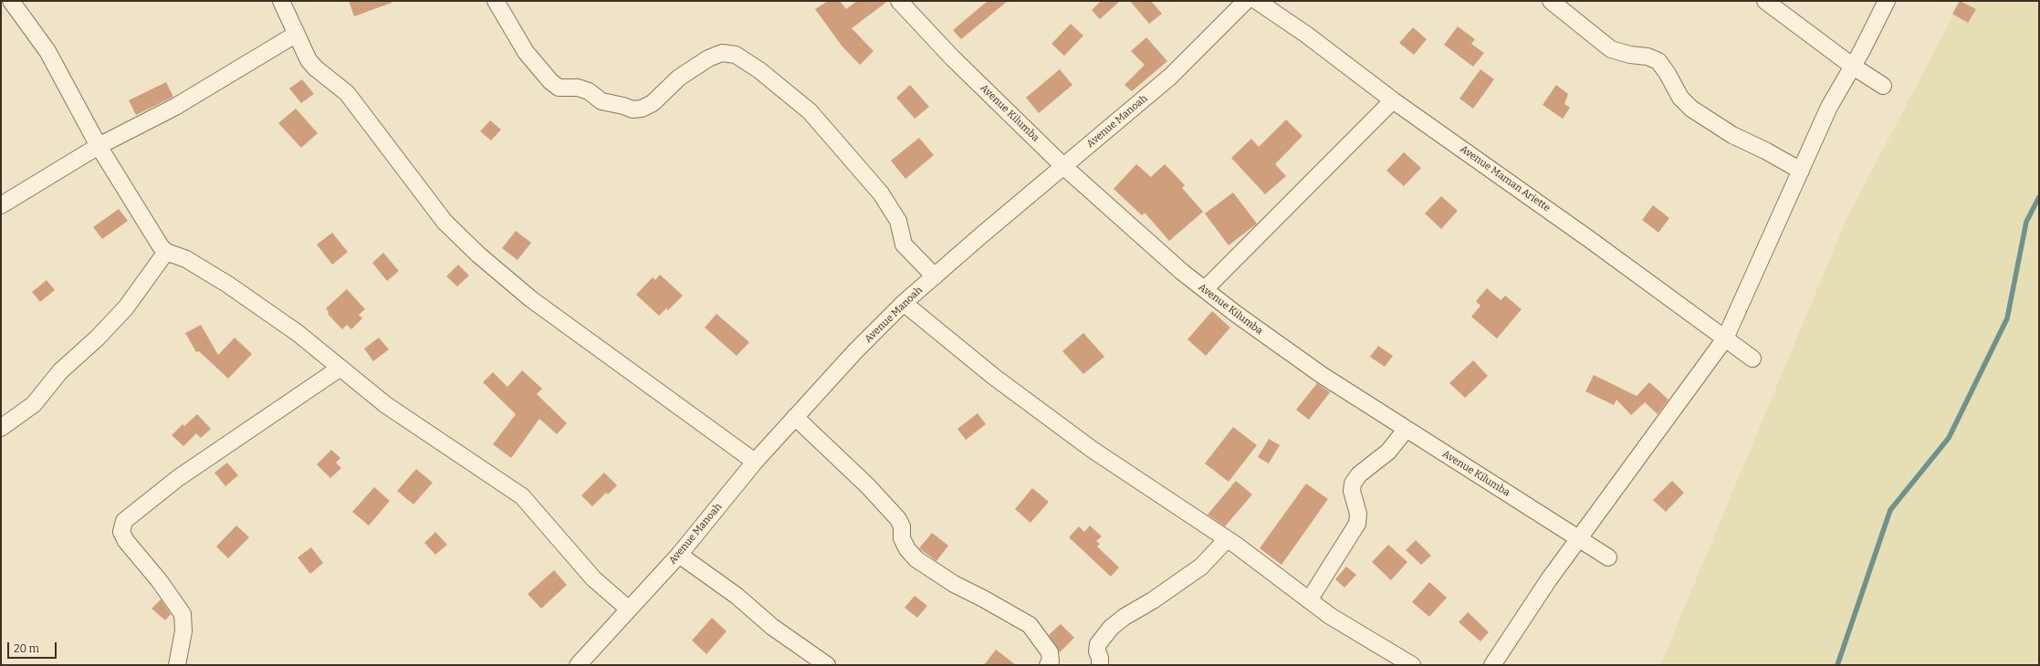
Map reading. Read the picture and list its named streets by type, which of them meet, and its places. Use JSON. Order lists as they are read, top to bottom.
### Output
{
  "streets": {
    "street": ["Avenue Kilumba", "Avenue Manoah", "Avenue Maman Ariette"]
  },
  "crossings": [
    ["Avenue Kilumba", "Avenue Manoah"]
  ],
  "scale_bar": "20 m"
}
